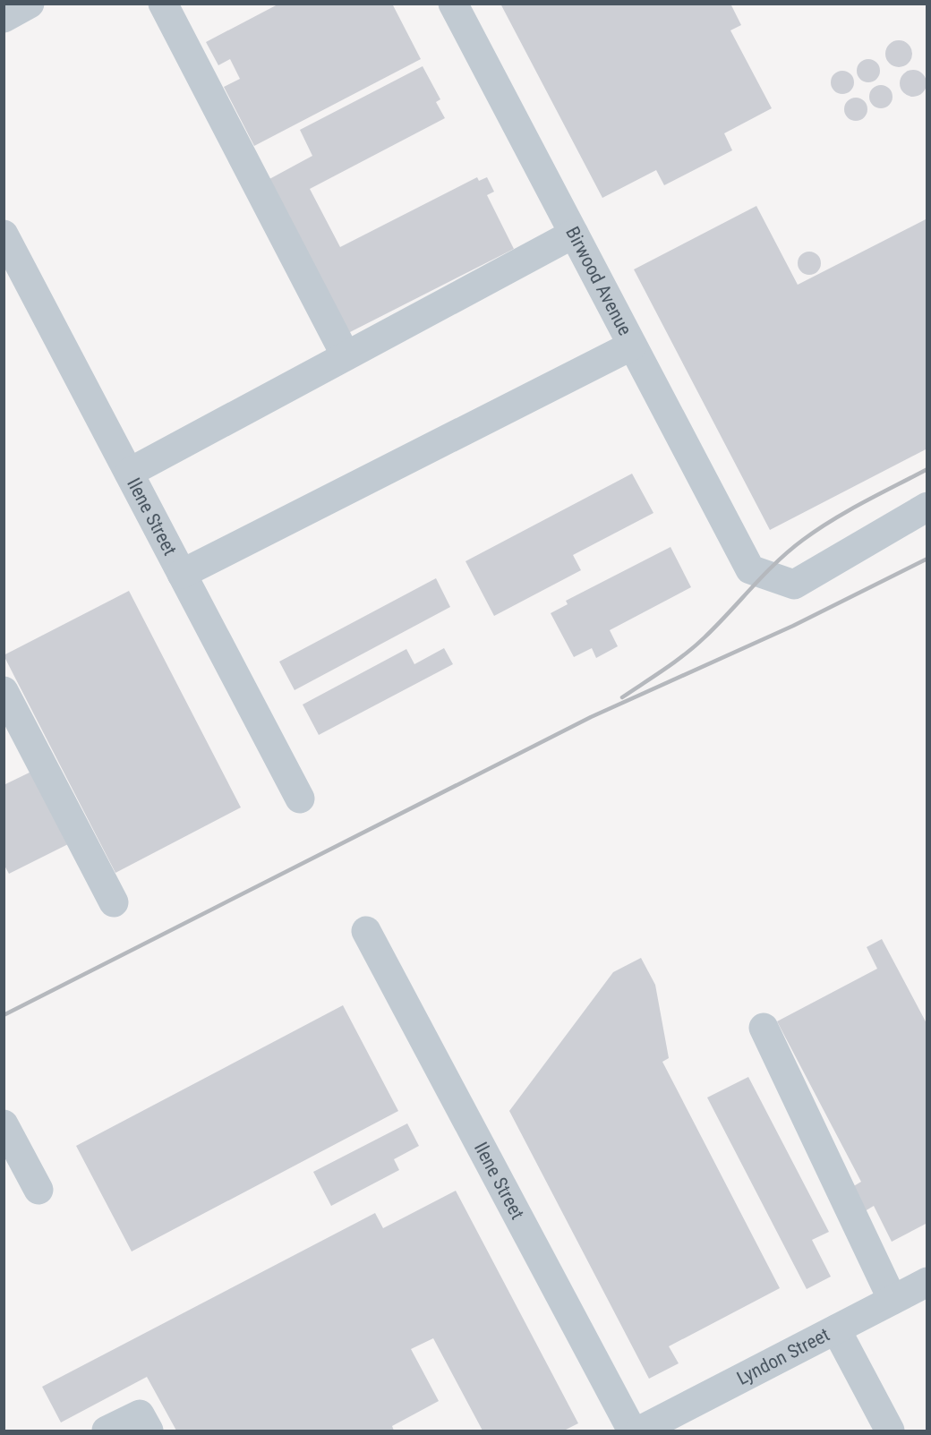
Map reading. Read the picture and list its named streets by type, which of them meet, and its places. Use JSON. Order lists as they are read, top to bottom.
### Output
{
  "streets": {
    "street": ["Birwood Avenue", "Ilene Street", "Lyndon Street"]
  }
}
